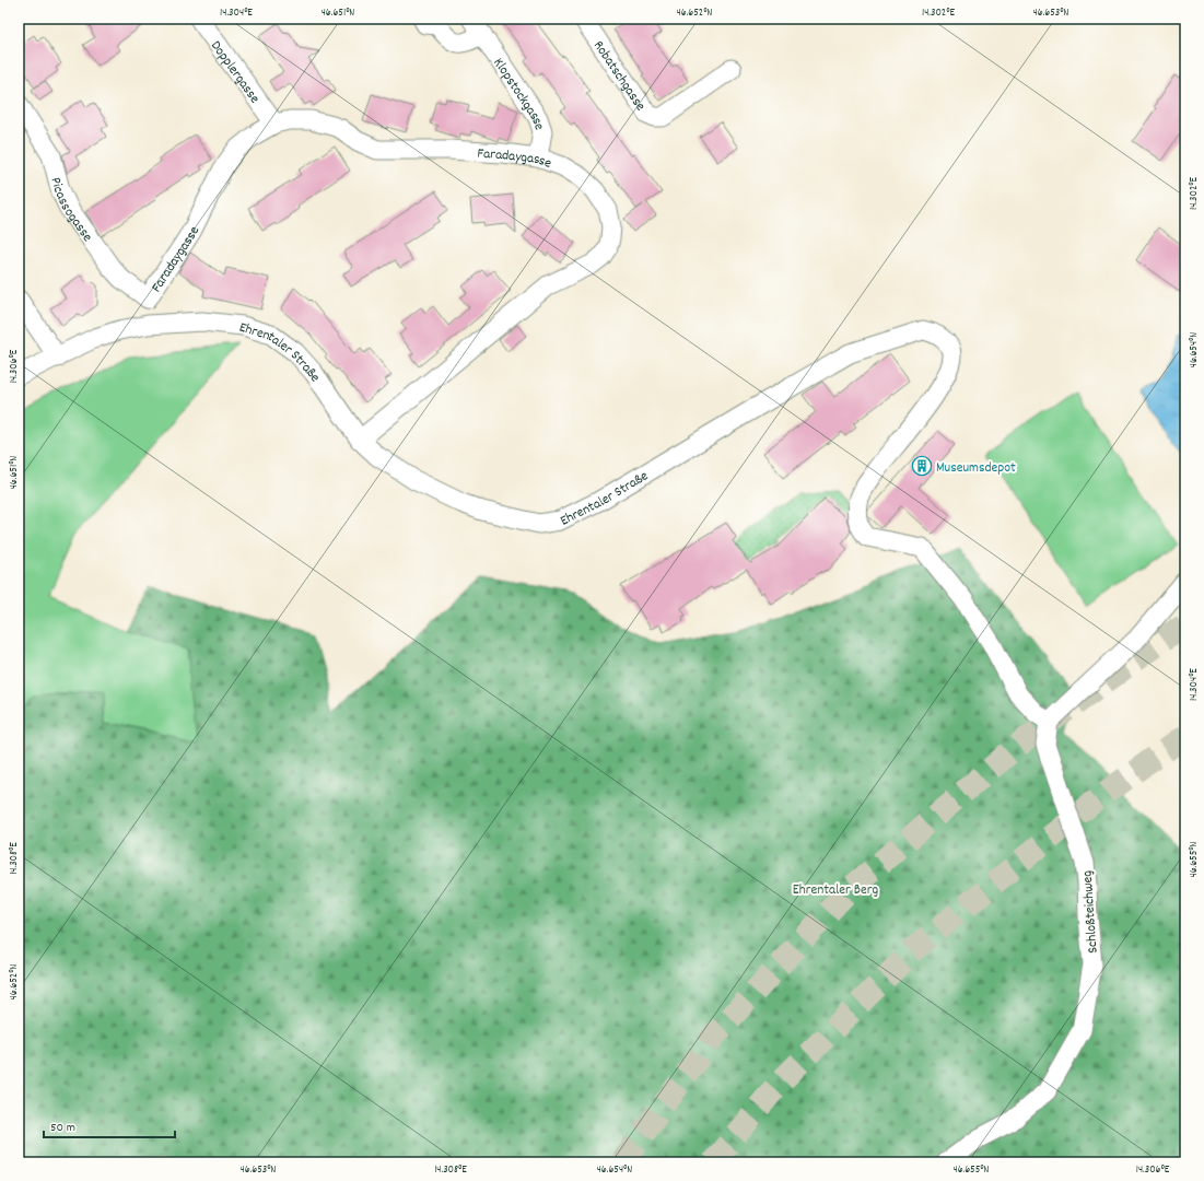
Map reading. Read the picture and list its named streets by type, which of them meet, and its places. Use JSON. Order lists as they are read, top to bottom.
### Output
{
  "streets": {
    "street": [
      "Dopplergasse",
      "Robatschgasse",
      "Klopstockgasse",
      "Faradaygasse",
      "Picassogasse",
      "Ehrentaler Straße",
      "Schloßteichweg"
    ]
  },
  "crossings": [
    ["Dopplergasse", "Faradaygasse"],
    ["Klopstockgasse", "Faradaygasse"],
    ["Faradaygasse", "Picassogasse"],
    ["Faradaygasse", "Ehrentaler Straße"],
    ["Ehrentaler Straße", "Schloßteichweg"]
  ],
  "parks": ["Ehrentaler Berg"],
  "places": {
    "building": ["Museumsdepot"]
  },
  "scale_bar": "50 m",
  "coordinates": [
    "14.304°E",
    "46.651°N",
    "46.652°N",
    "14.302°E",
    "46.653°N",
    "46.654°N",
    "14.306°E",
    "14.308°E",
    "46.655°N"
  ]
}
